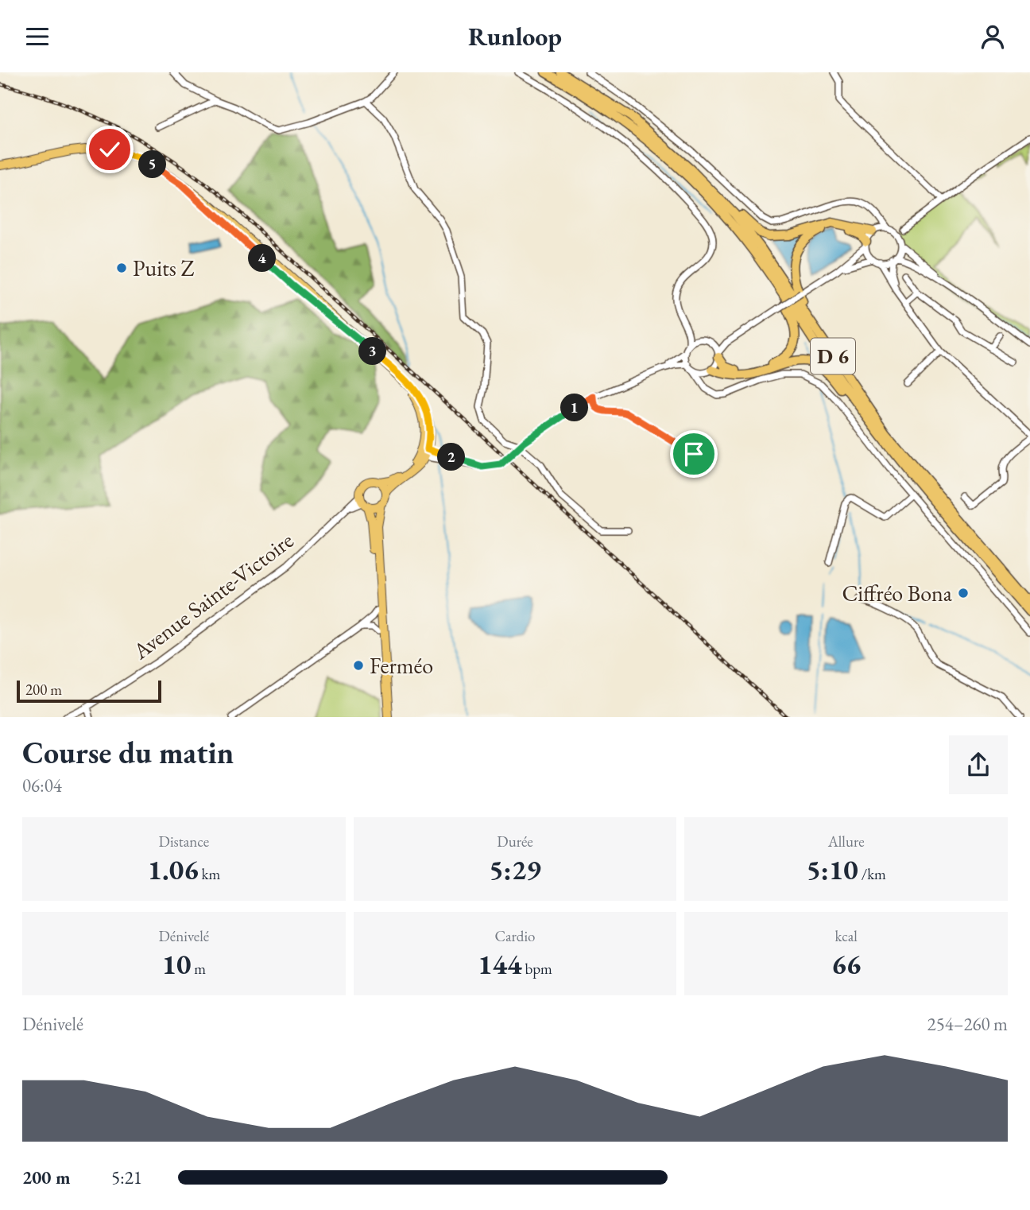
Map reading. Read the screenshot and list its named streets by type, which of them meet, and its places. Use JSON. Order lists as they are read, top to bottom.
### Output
{
  "streets": {
    "highway": ["D 6"],
    "street": ["Avenue Sainte-Victoire"]
  },
  "places": ["Puits Z", "Ciffréo Bona", "Ferméo"],
  "scale_bar": "200 m",
  "page": {
    "header": "Runloop",
    "pins": [
      "5",
      "4",
      "3",
      "1",
      "2"
    ],
    "scale": "200 m",
    "heading": ["Course du matin", "06:04"],
    "stats": [
      ["Distance", "1.06 km"],
      ["Durée", "5:29"],
      ["Allure", "5:10 /km"],
      ["Dénivelé", "10 m"],
      ["Cardio", "144 bpm"],
      ["kcal", "66"]
    ],
    "chart": ["Dénivelé", "254–260 m"],
    "list": [
      {
        "name": "200 m",
        "note": "5:21"
      }
    ]
  }
}
